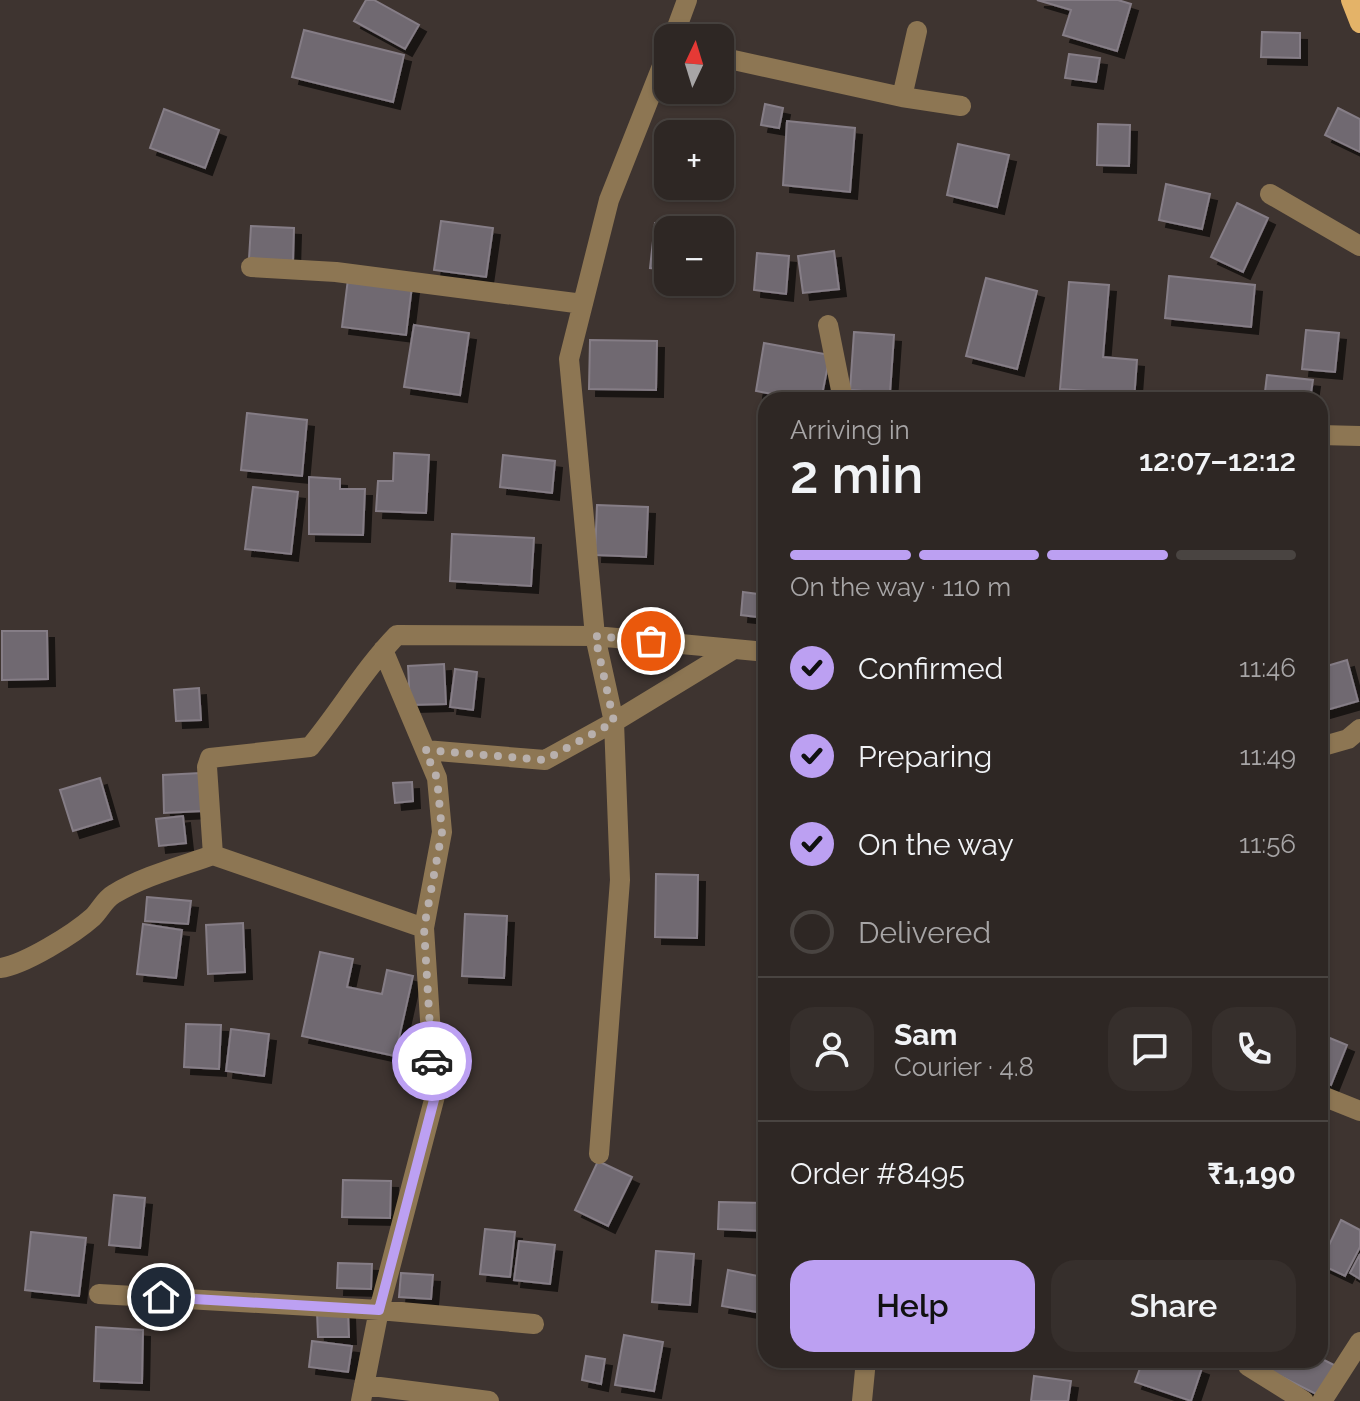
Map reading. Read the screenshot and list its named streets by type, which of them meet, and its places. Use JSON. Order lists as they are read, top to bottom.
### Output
{
  "north": "top",
  "page": {
    "map_buttons": ["+", "−"],
    "heading": ["2 min", "Arriving in", "12:07–12:12"],
    "panel": [
      "Sam",
      "Courier · 4.8",
      "Order #8495",
      "₹1,190"
    ],
    "bar": "On the way · 110 m",
    "list": [
      ["Confirmed", "11:46"],
      ["Preparing", "11:49"],
      ["On the way", "11:56"],
      "Delivered"
    ],
    "buttons": ["Help", "Share"]
  }
}
